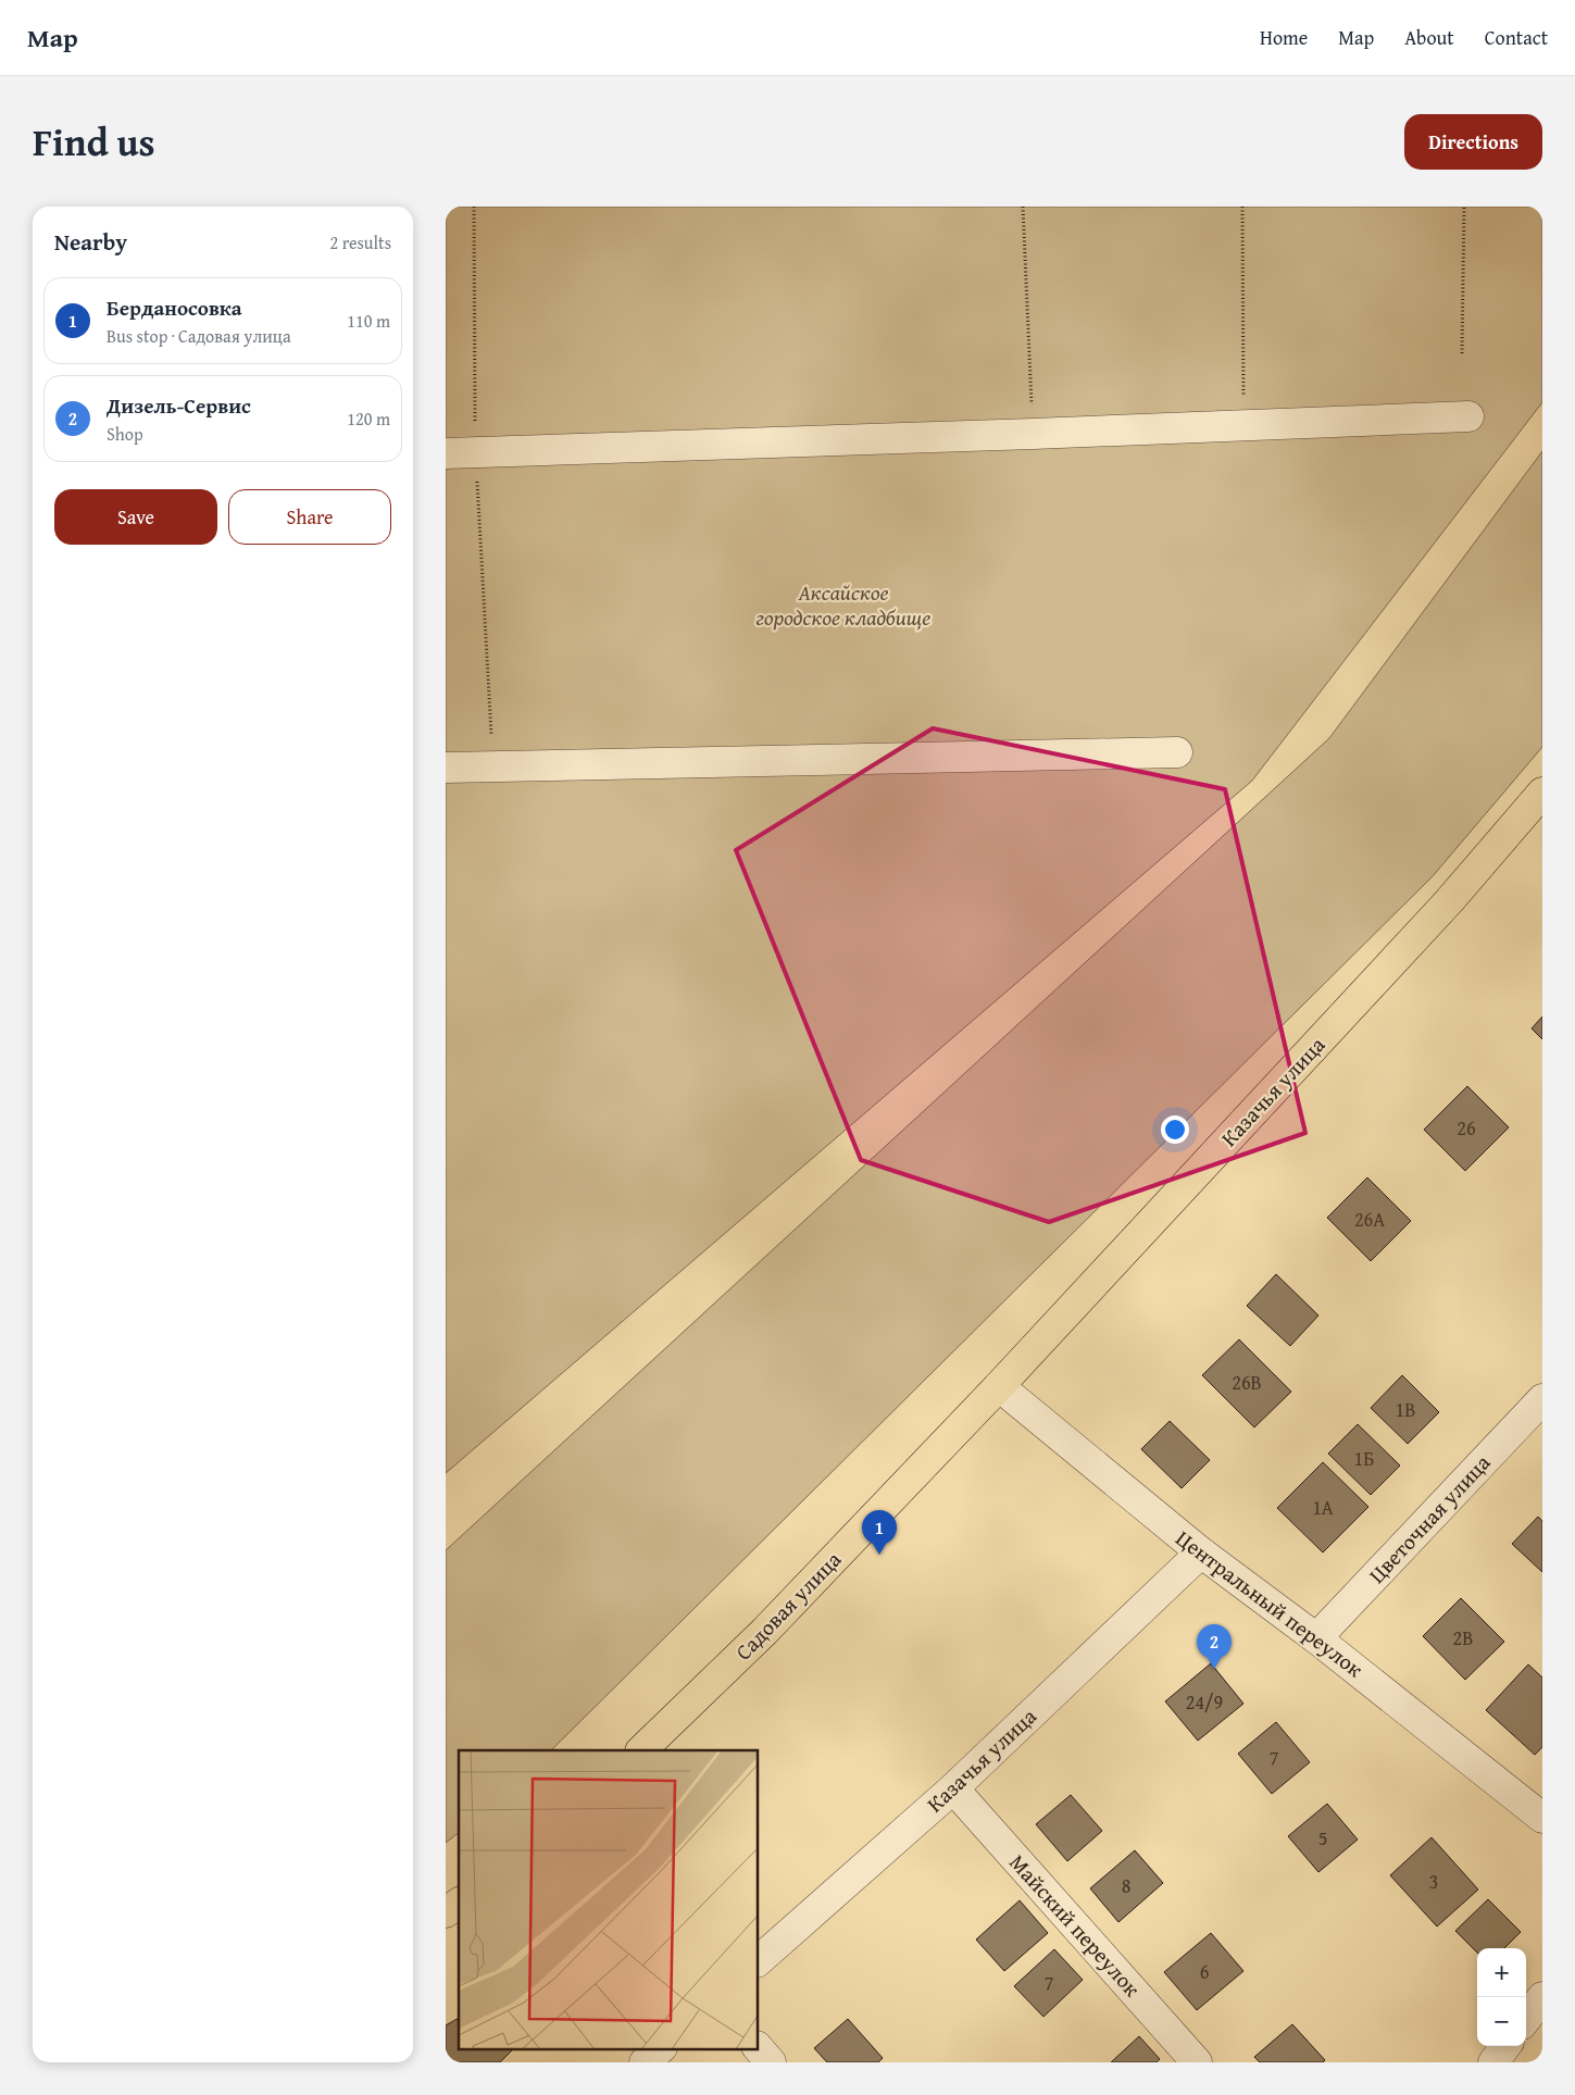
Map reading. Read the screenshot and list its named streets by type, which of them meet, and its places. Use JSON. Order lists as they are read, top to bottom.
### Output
{
  "streets": {
    "main road": ["Казачья улица", "Садовая улица"],
    "street": ["Цветочная улица", "Центральный переулок", "Майский переулок"]
  },
  "crossings": [
    ["Казачья улица", "Центральный переулок"],
    ["Казачья улица", "Садовая улица"],
    ["Казачья улица", "Майский переулок"],
    ["Цветочная улица", "Центральный переулок"],
    ["Центральный переулок", "Садовая улица"]
  ],
  "parks": ["Аксайское городское кладбище"],
  "house_numbers": [
    "26",
    "26А",
    "26В",
    "1В",
    "1Б",
    "1А",
    "2В",
    "24/9",
    "7",
    "5",
    "3",
    "8",
    "6",
    "7"
  ],
  "page": {
    "header": "Map",
    "nav": [
      "Home",
      "Map",
      "About",
      "Contact"
    ],
    "title": "Find us",
    "buttons": [
      "Directions",
      ["Save", "Share"]
    ],
    "heading": ["Nearby", "2 results"],
    "list": [
      {
        "mark": "1",
        "name": "Берданосовка",
        "note": "Bus stop · Садовая улица",
        "value": "110 m"
      },
      {
        "mark": "2",
        "name": "Дизель-Сервис",
        "note": "Shop",
        "value": "120 m"
      }
    ],
    "pins": ["1", "2"],
    "map_buttons": ["+", "−"]
  }
}
